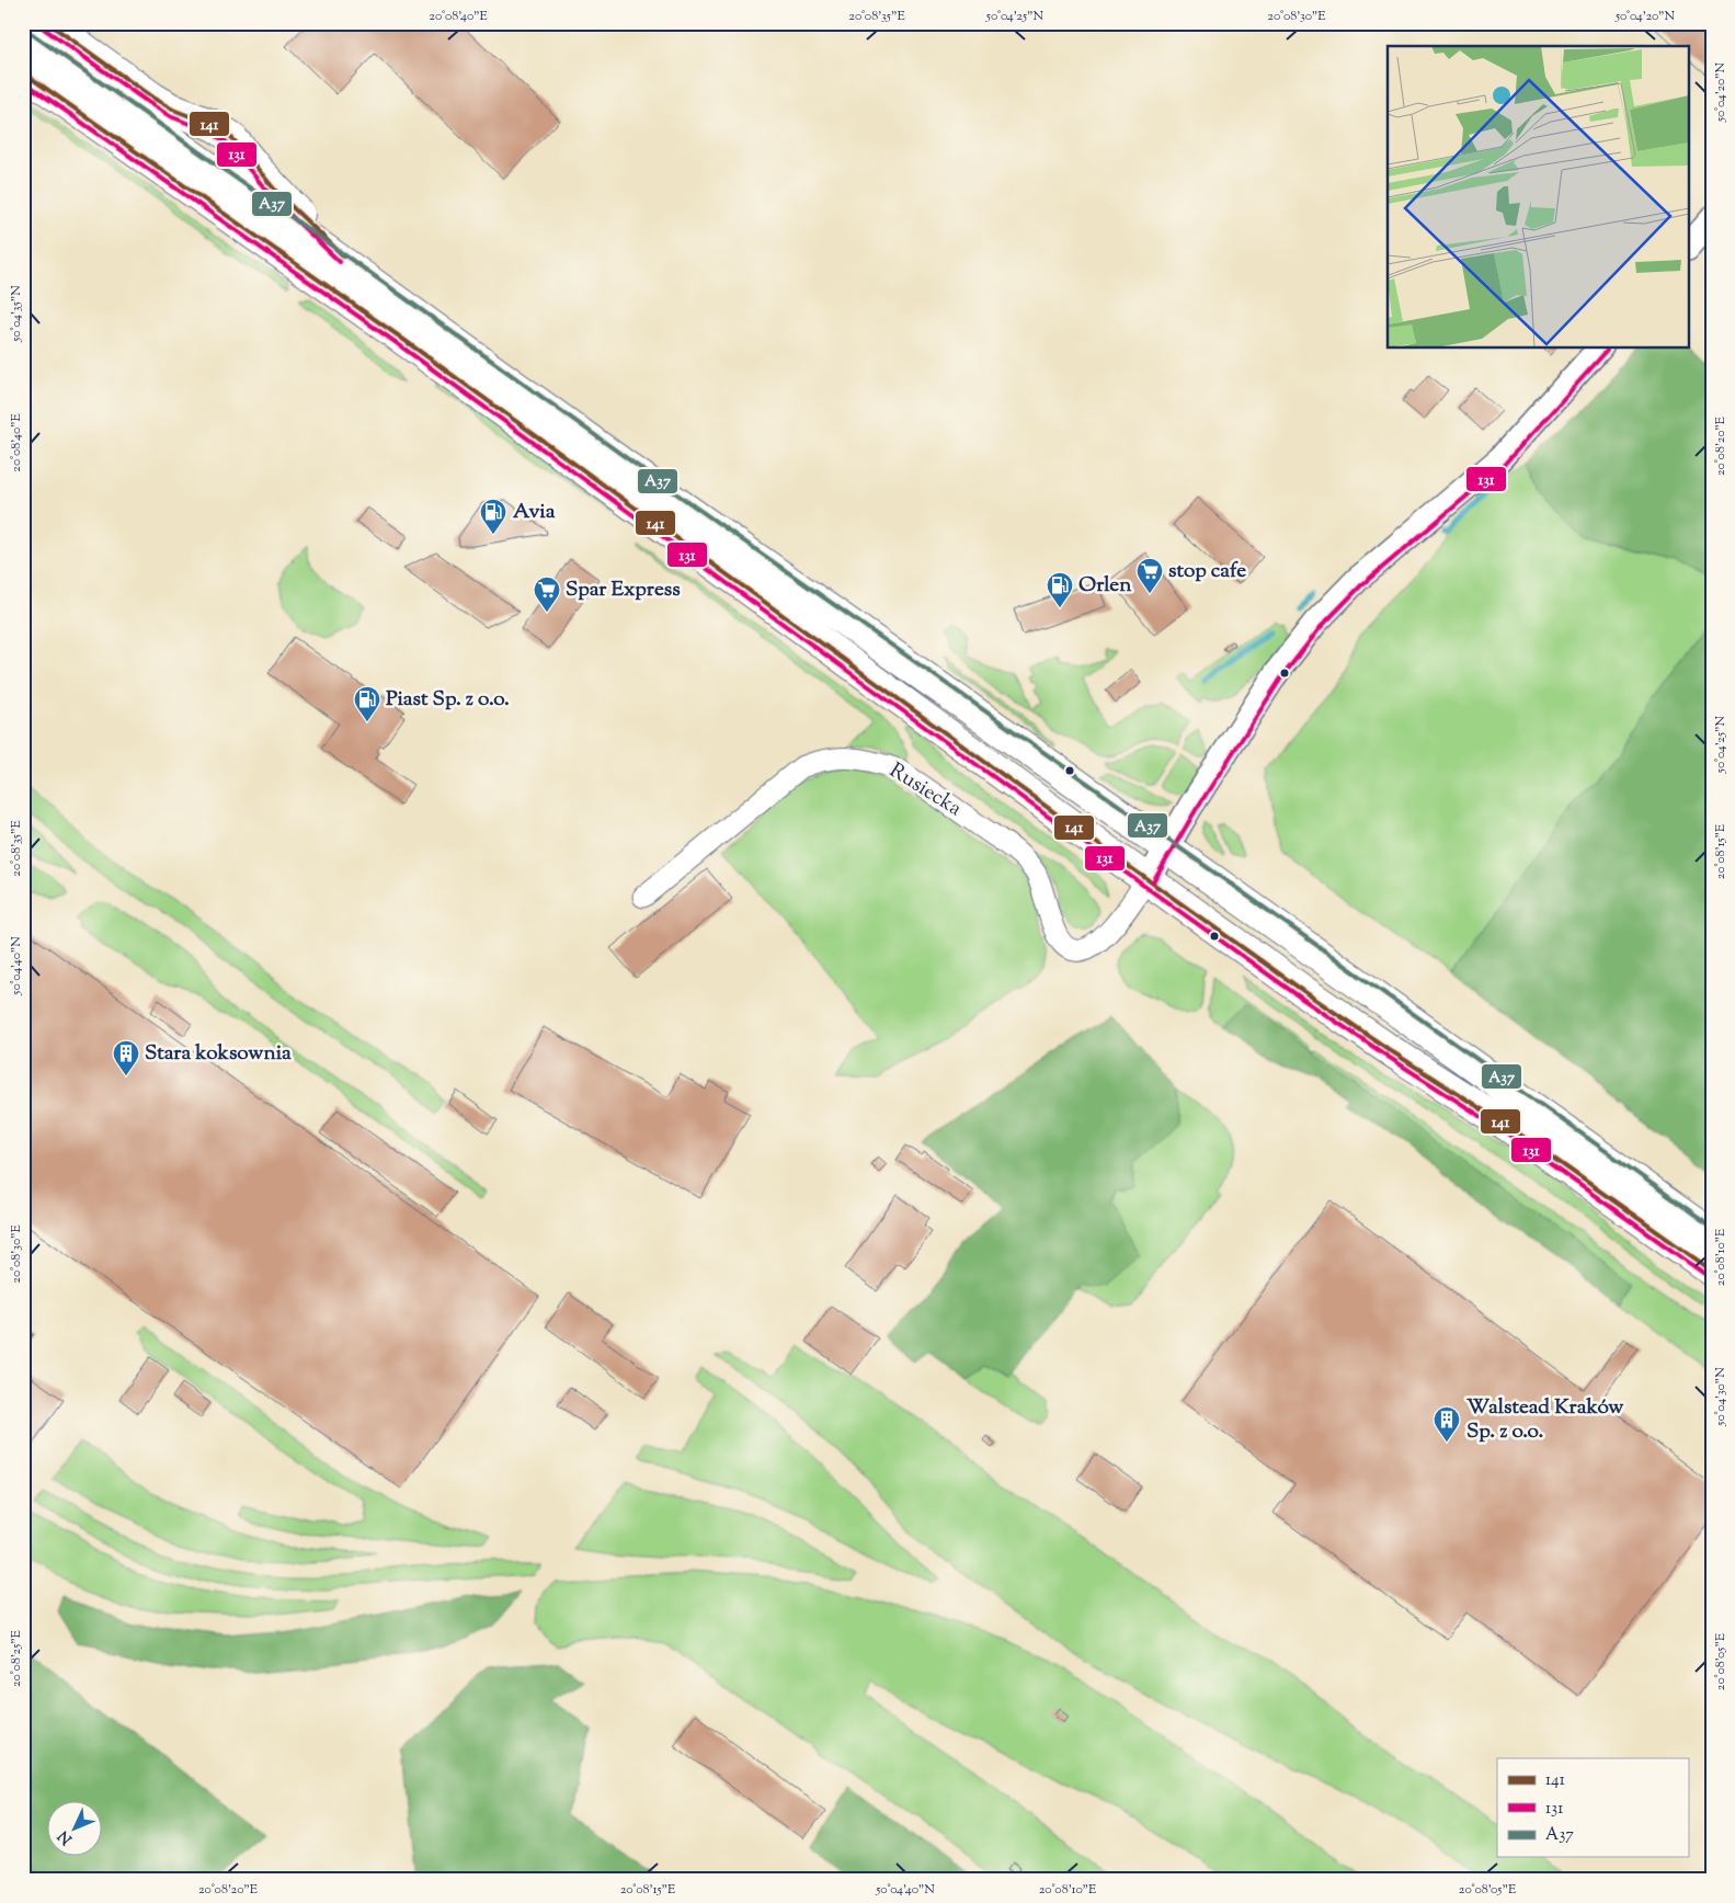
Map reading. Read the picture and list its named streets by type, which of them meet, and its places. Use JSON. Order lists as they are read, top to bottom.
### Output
{
  "streets": {
    "street": ["Rusiecka"]
  },
  "places": {
    "fuel station": ["Avia", "Orlen", "Piast Sp. z o.o."],
    "supermarket": ["stop cafe", "Spar Express"],
    "building": ["Stara koksownia", "Walstead Kraków Sp. z o.o."]
  },
  "lines": ["transit line 141", "transit line 131", "transit line A37"],
  "legend": ["141", "131", "A37"],
  "north": "bottom left",
  "coordinates": [
    "20°08'40\"E",
    "20°08'35\"E",
    "50°04'25\"N",
    "20°08'30\"E",
    "50°04'20\"N",
    "50°04'35\"N",
    "20°08'20\"E",
    "20°08'15\"E",
    "50°04'40\"N",
    "20°08'10\"E",
    "50°04'30\"N",
    "20°08'25\"E",
    "20°08'05\"E"
  ]
}
